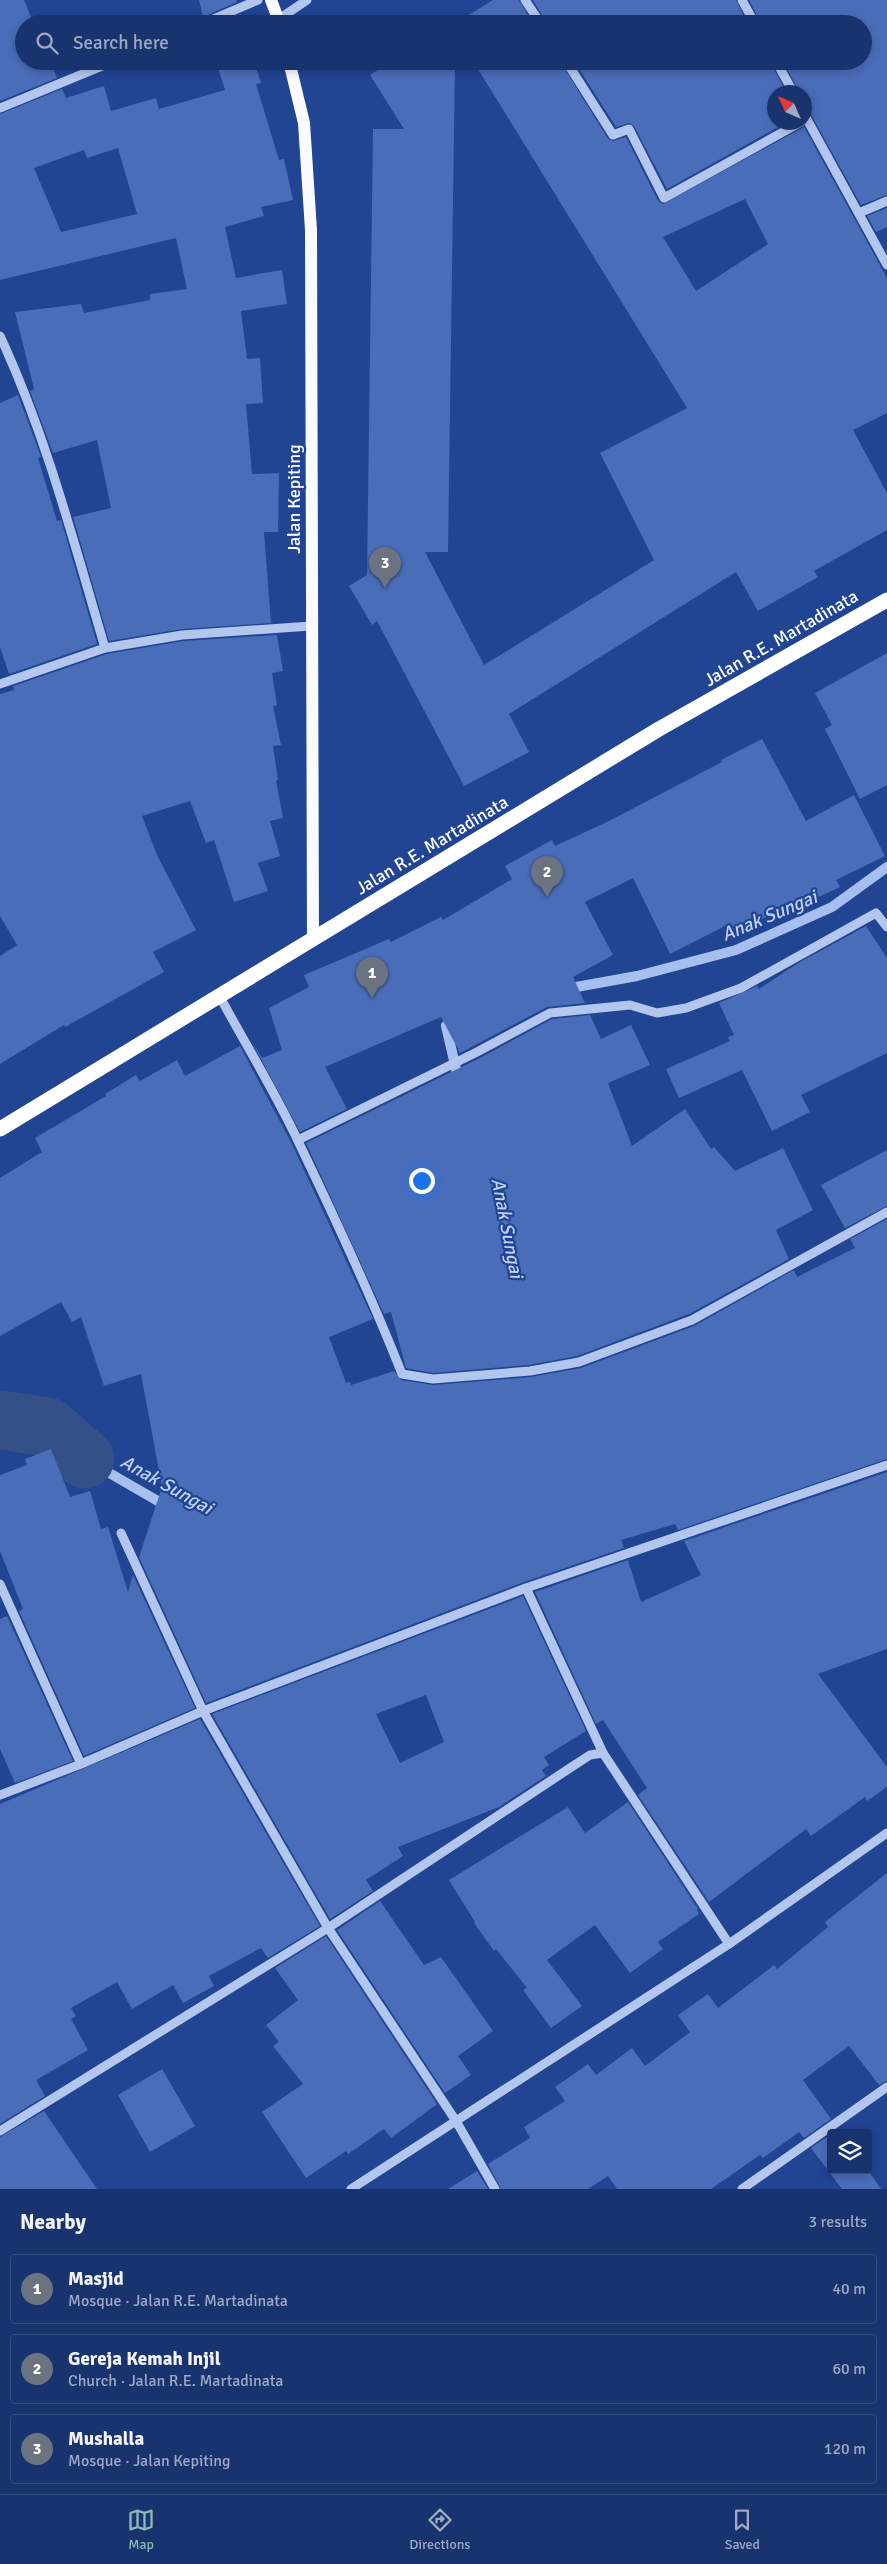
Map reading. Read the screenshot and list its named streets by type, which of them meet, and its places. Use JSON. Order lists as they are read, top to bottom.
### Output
{
  "streets": {
    "highway": ["Jalan R.E. Martadinata"],
    "main road": ["Jalan Kepiting"]
  },
  "crossings": [
    ["Jalan Kepiting", "Jalan R.E. Martadinata"]
  ],
  "water": ["Anak Sungai"],
  "north": "top left",
  "page": {
    "search": "Search here",
    "pins": ["3", "2", "1"],
    "heading": ["Nearby", "3 results"],
    "list": [
      {
        "mark": "1",
        "name": "Masjid",
        "note": "Mosque · Jalan R.E. Martadinata",
        "value": "40 m"
      },
      {
        "mark": "2",
        "name": "Gereja Kemah Injil",
        "note": "Church · Jalan R.E. Martadinata",
        "value": "60 m"
      },
      {
        "mark": "3",
        "name": "Mushalla",
        "note": "Mosque · Jalan Kepiting",
        "value": "120 m"
      }
    ],
    "nav": ["Map", "Directions", "Saved"]
  }
}
